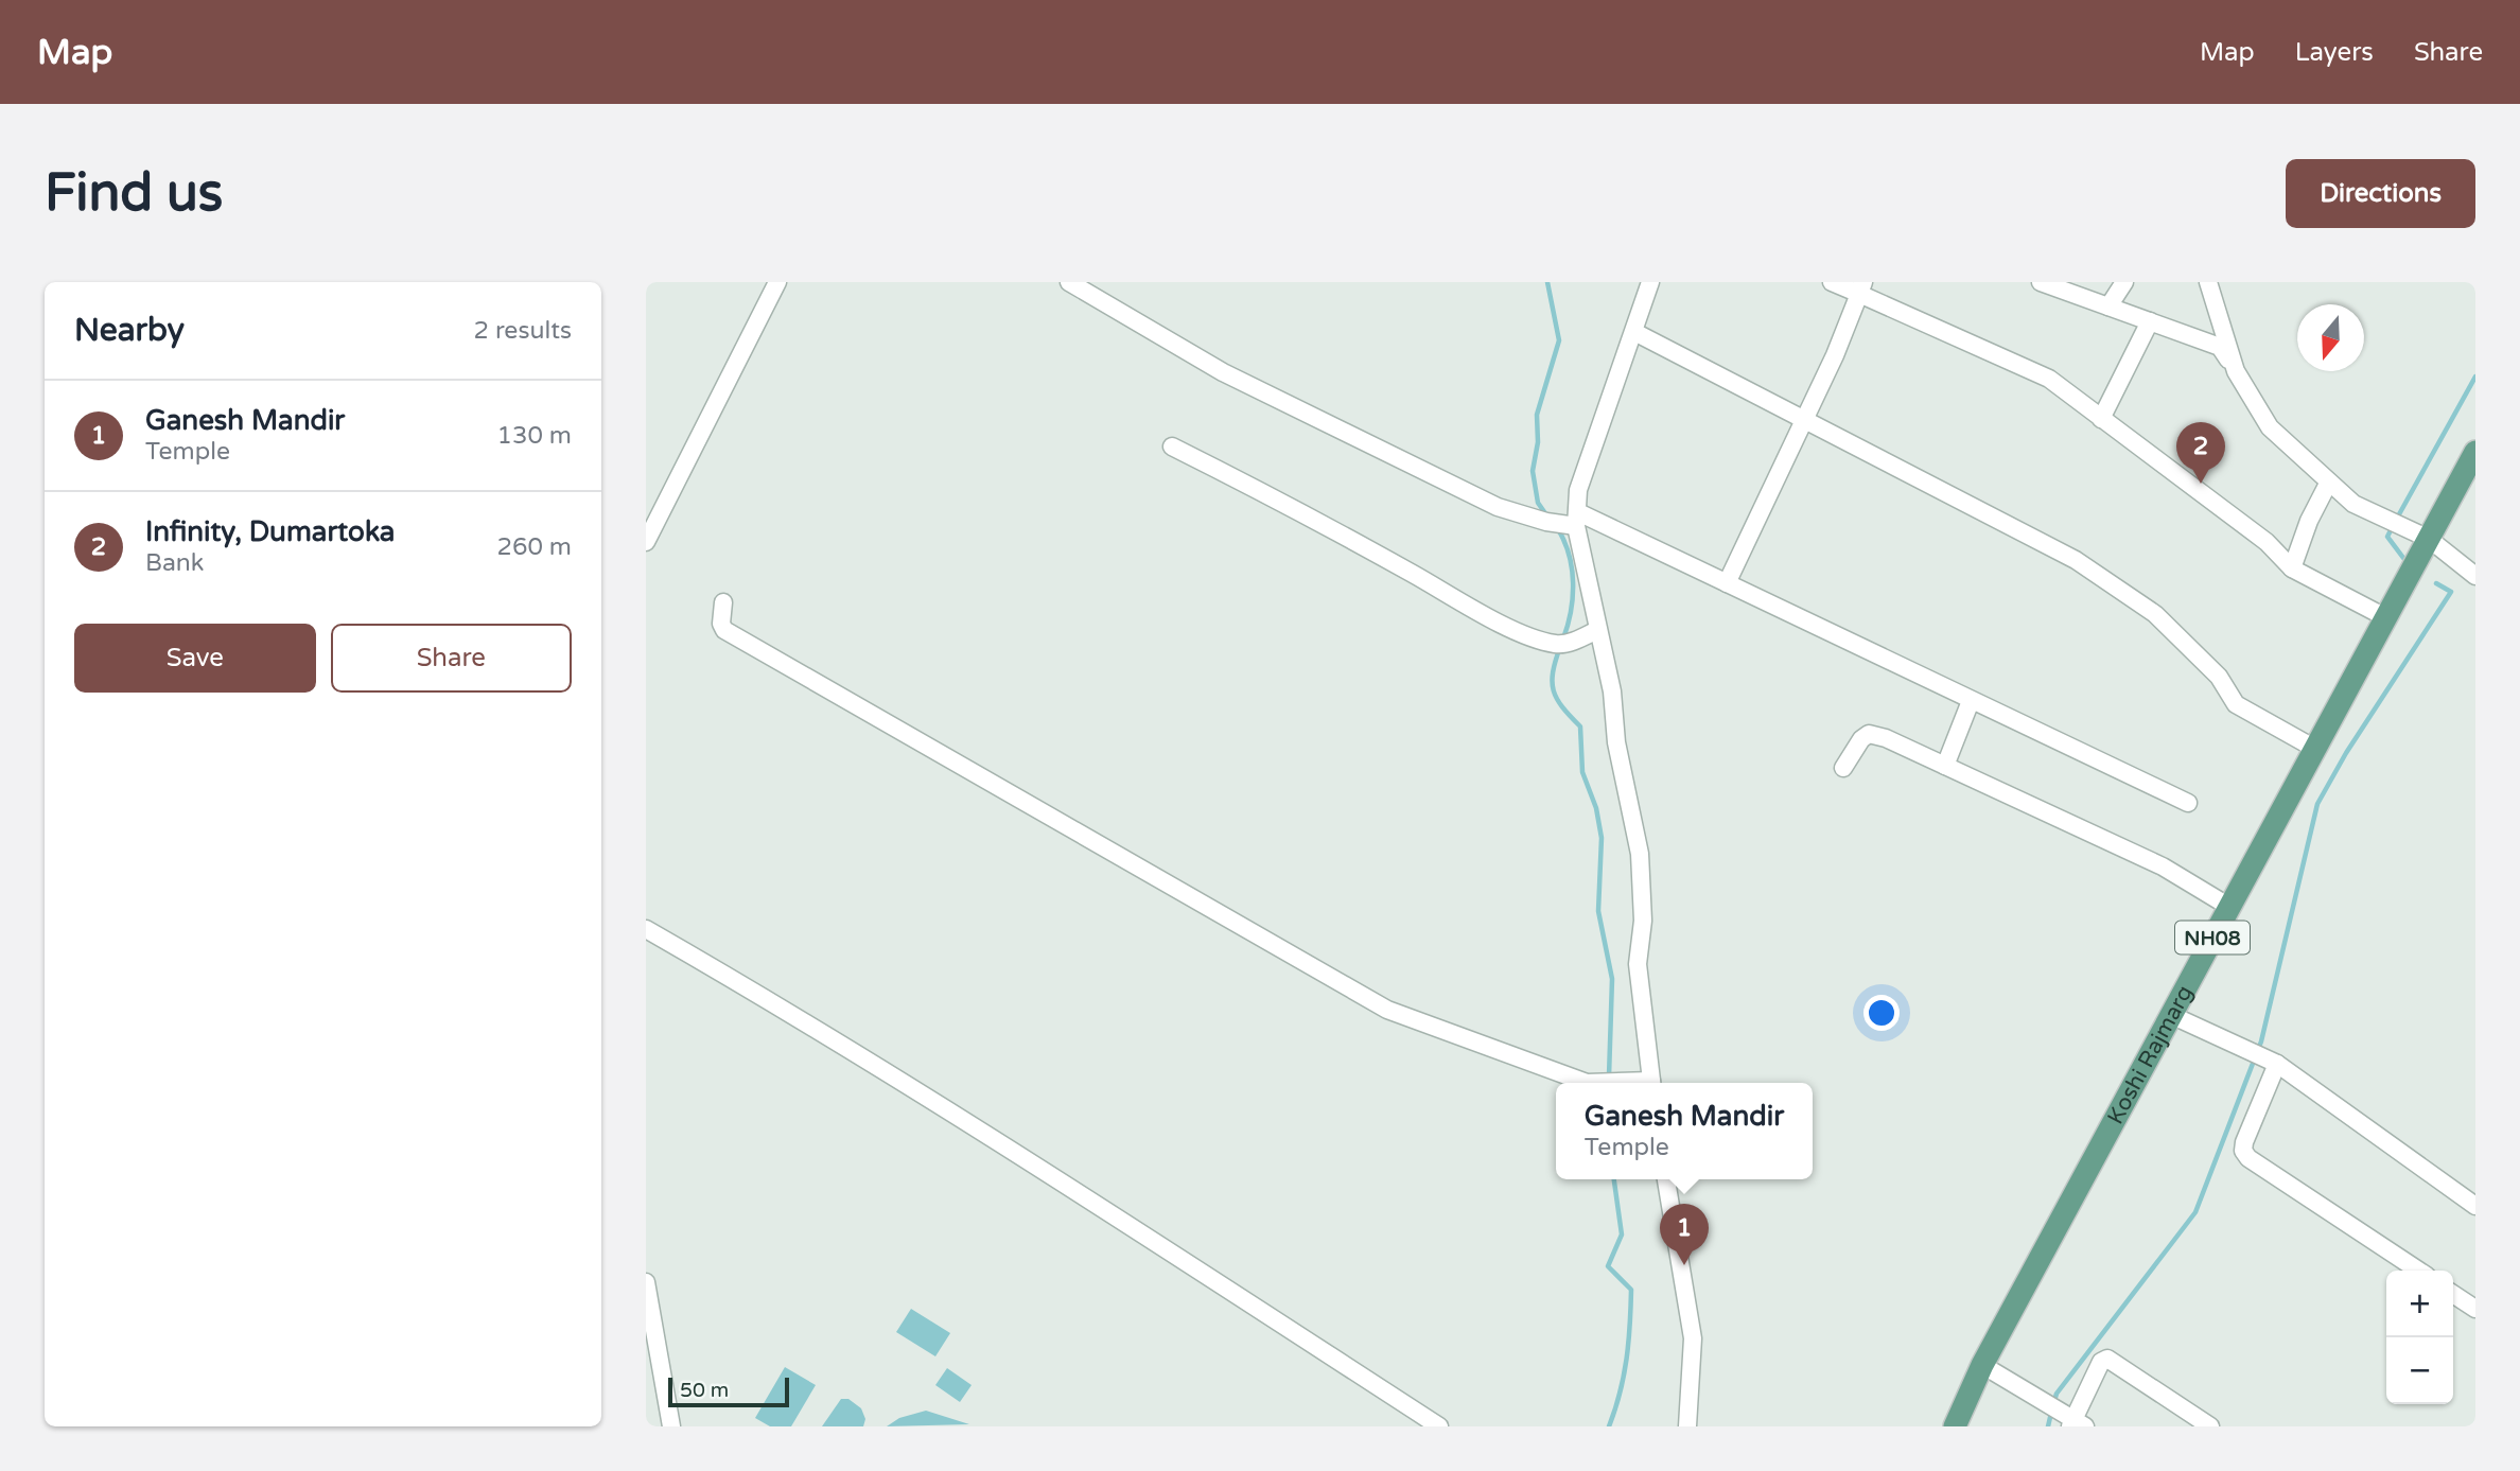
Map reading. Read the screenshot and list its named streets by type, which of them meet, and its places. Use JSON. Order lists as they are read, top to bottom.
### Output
{
  "streets": {
    "main road": ["NH08", "Koshi Rajmarg"]
  },
  "scale_bar": "50 m",
  "north": "bottom",
  "page": {
    "header": "Map",
    "nav": ["Map", "Layers", "Share"],
    "buttons": [
      "Directions",
      ["Save", "Share"]
    ],
    "title": "Find us",
    "heading": ["Nearby", "2 results"],
    "list": [
      {
        "mark": "1",
        "name": "Ganesh Mandir",
        "note": "Temple",
        "value": "130 m"
      },
      {
        "mark": "2",
        "name": "Infinity, Dumartoka",
        "note": "Bank",
        "value": "260 m"
      }
    ],
    "pins": ["2", "1"],
    "popup": ["Ganesh Mandir", "Temple"],
    "map_buttons": ["+", "−"],
    "scale": "50 m"
  }
}
